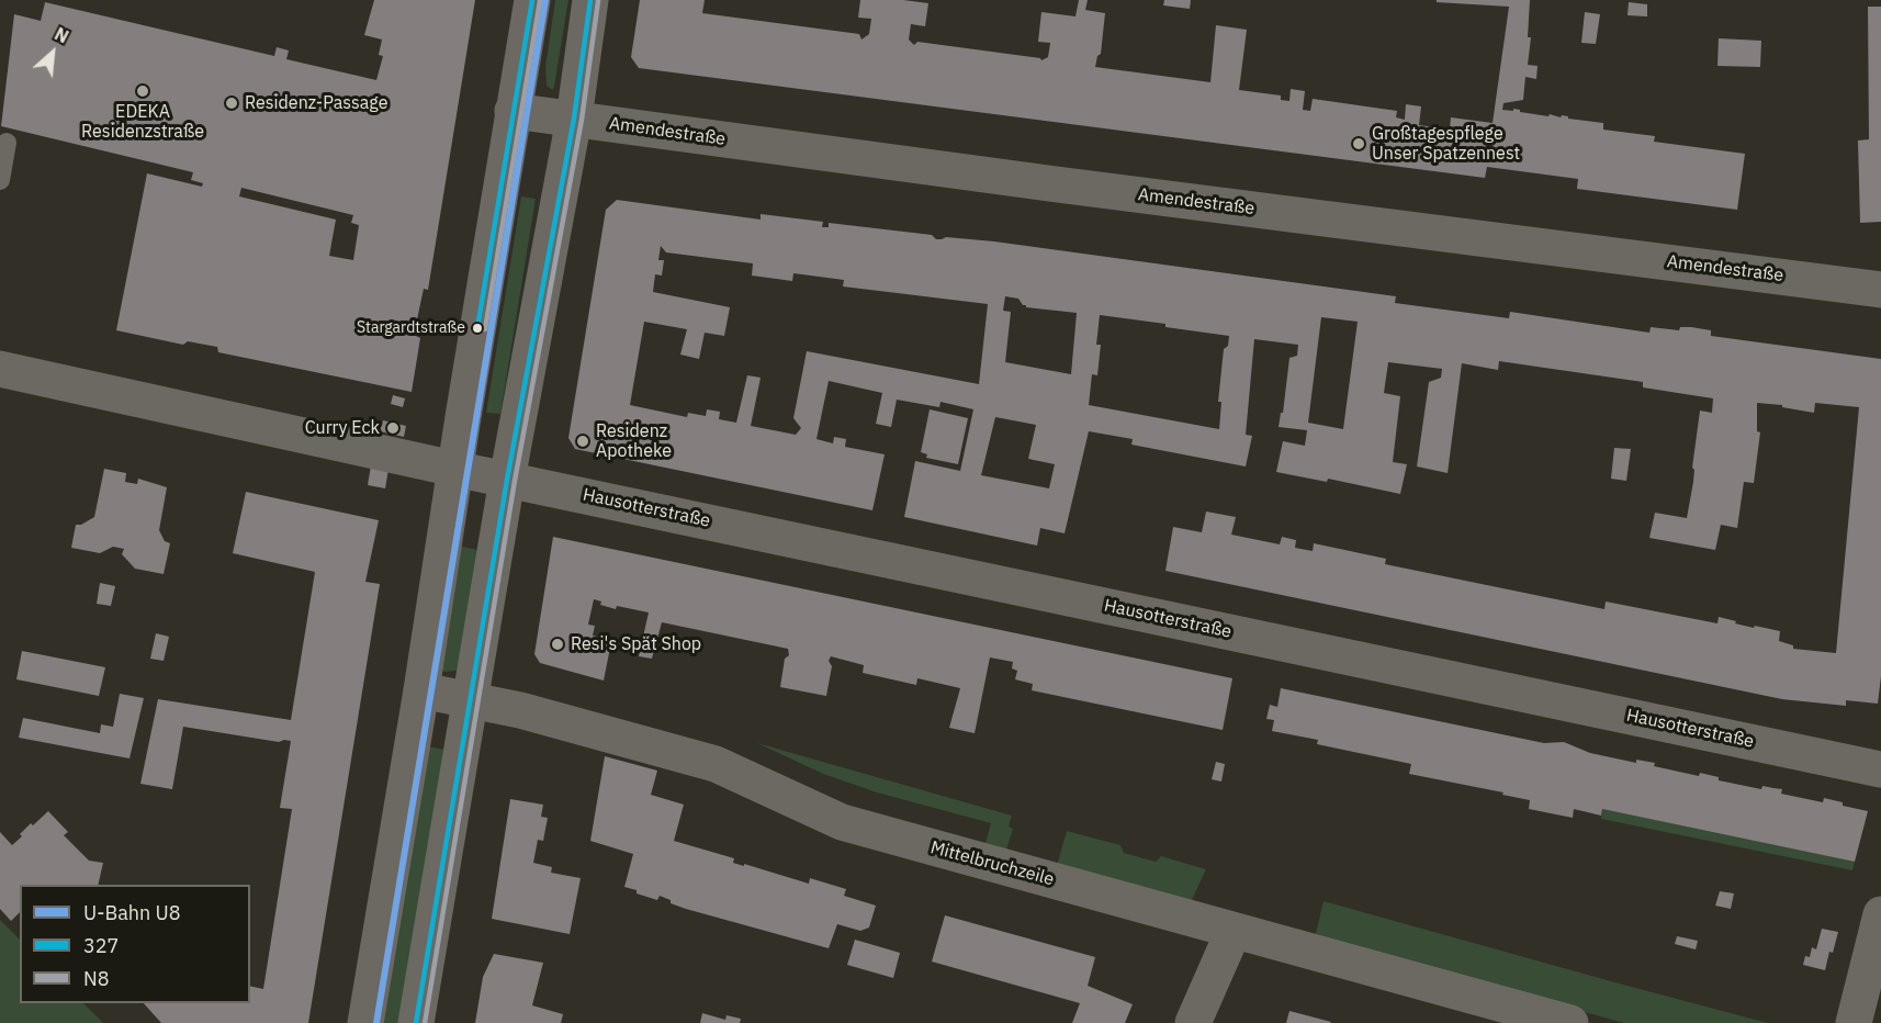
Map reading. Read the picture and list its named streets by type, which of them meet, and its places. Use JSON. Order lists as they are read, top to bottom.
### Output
{
  "streets": {
    "street": ["Amendestraße", "Hausotterstraße", "Mittelbruchzeile"]
  },
  "places": [
    "EDEKA Residenzstraße",
    "Residenz-Passage",
    "Großtagespflege Unser Spatzennest",
    "Stargardtstraße",
    "Curry Eck",
    "Residenz Apotheke",
    "Resi's Spät Shop"
  ],
  "lines": ["metro line U8", "transit line 327", "transit line N8"],
  "legend": ["U-Bahn U8", "327", "N8"],
  "north": "top right"
}
